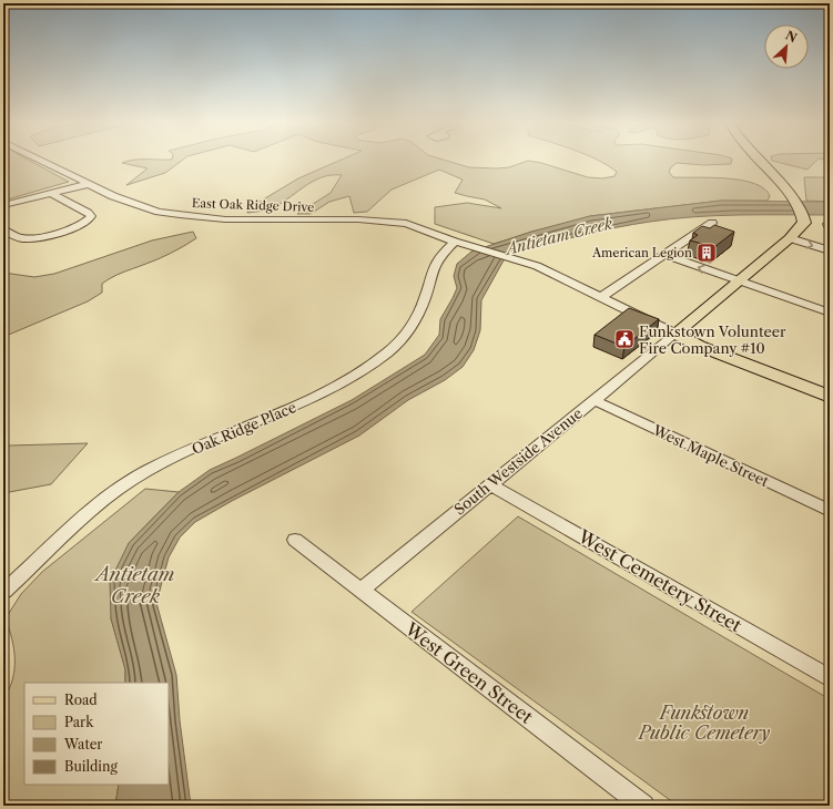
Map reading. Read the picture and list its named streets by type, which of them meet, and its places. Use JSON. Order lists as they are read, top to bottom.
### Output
{
  "streets": {
    "street": [
      "East Oak Ridge Drive",
      "Oak Ridge Place",
      "West Maple Street",
      "South Westside Avenue",
      "West Cemetery Street",
      "West Green Street"
    ]
  },
  "crossings": [
    ["East Oak Ridge Drive", "Oak Ridge Place"],
    ["East Oak Ridge Drive", "South Westside Avenue"],
    ["West Maple Street", "South Westside Avenue"],
    ["South Westside Avenue", "West Cemetery Street"],
    ["South Westside Avenue", "West Green Street"]
  ],
  "water": ["Antietam Creek"],
  "parks": ["Funkstown Public Cemetery"],
  "places": {
    "building": ["American Legion"],
    "public building": ["Funkstown Volunteer Fire Company #10"]
  },
  "legend": [
    "Road",
    "Park",
    "Water",
    "Building"
  ],
  "north": "top right"
}
